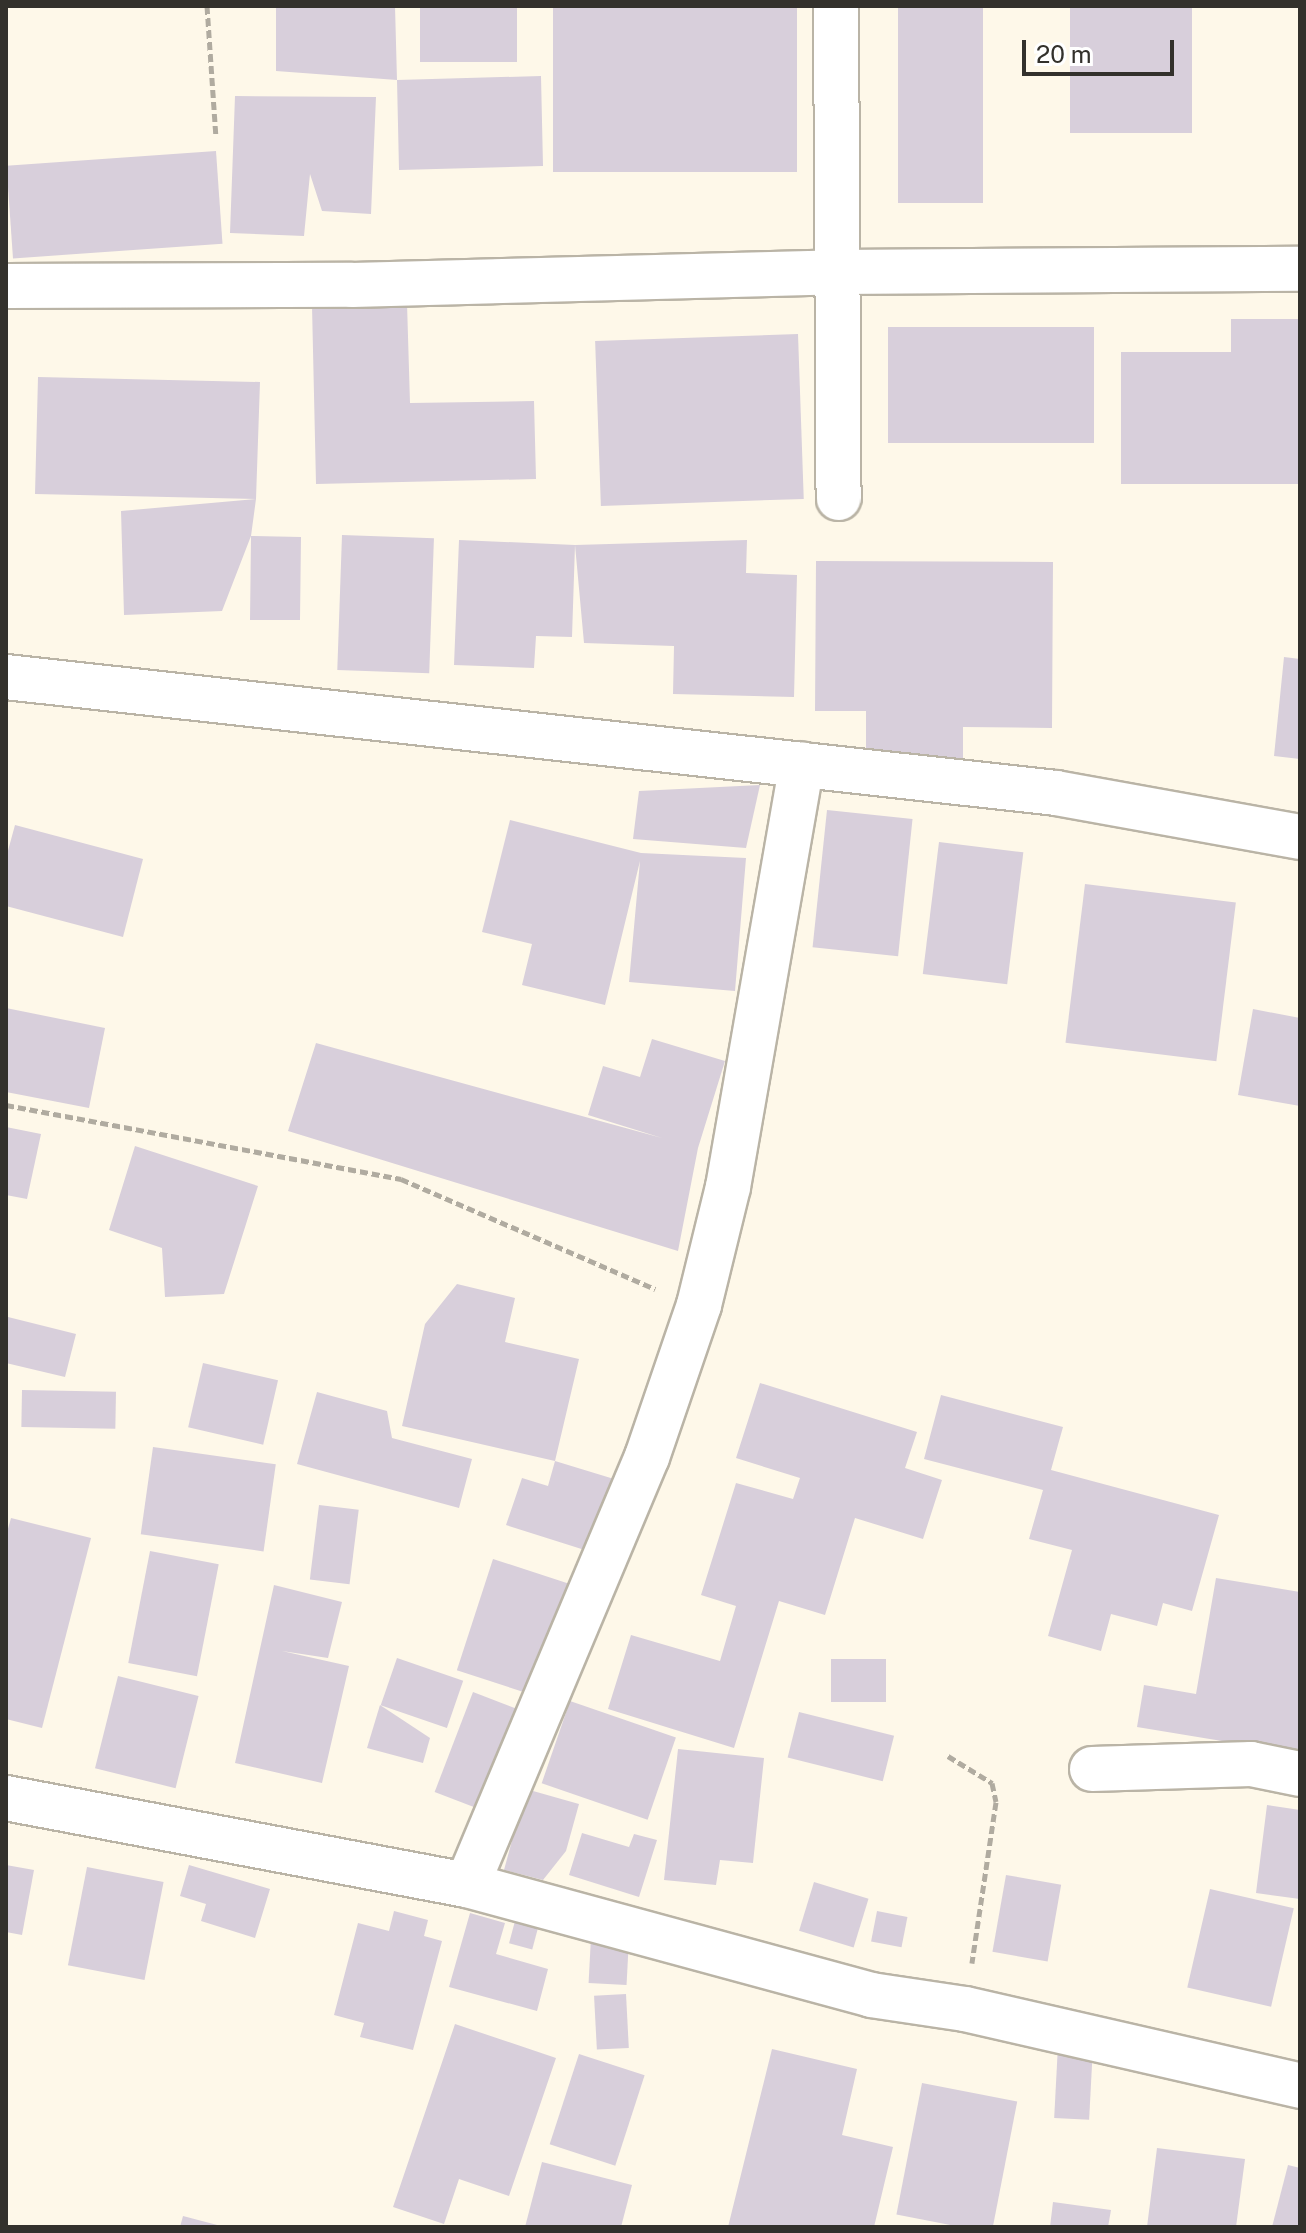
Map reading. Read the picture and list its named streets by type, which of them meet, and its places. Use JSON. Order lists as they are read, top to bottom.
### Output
{
  "scale_bar": "20 m"
}
